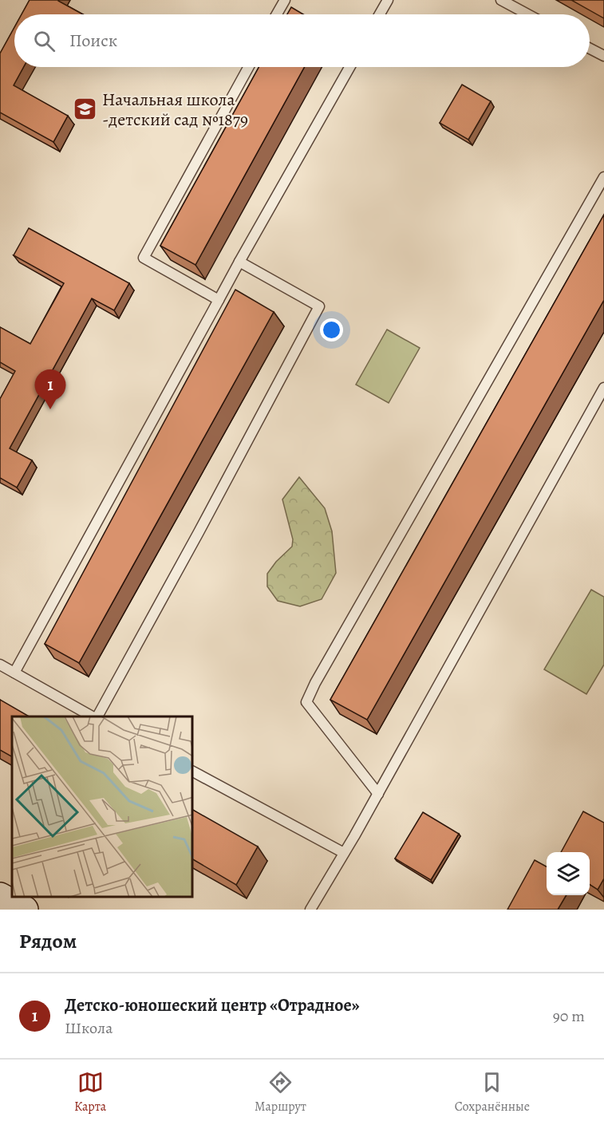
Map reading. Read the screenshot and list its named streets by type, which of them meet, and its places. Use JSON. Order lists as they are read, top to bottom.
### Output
{
  "places": {
    "school or university": ["Начальная школа -детский сад №1879"]
  },
  "page": {
    "search": "Поиск",
    "pins": "1",
    "heading": "Рядом",
    "list": [
      {
        "mark": "1",
        "name": "Детско-юношеский центр «Отрадное»",
        "note": "Школа",
        "value": "90 m"
      }
    ],
    "nav": ["Карта", "Маршрут", "Сохранённые"]
  }
}
